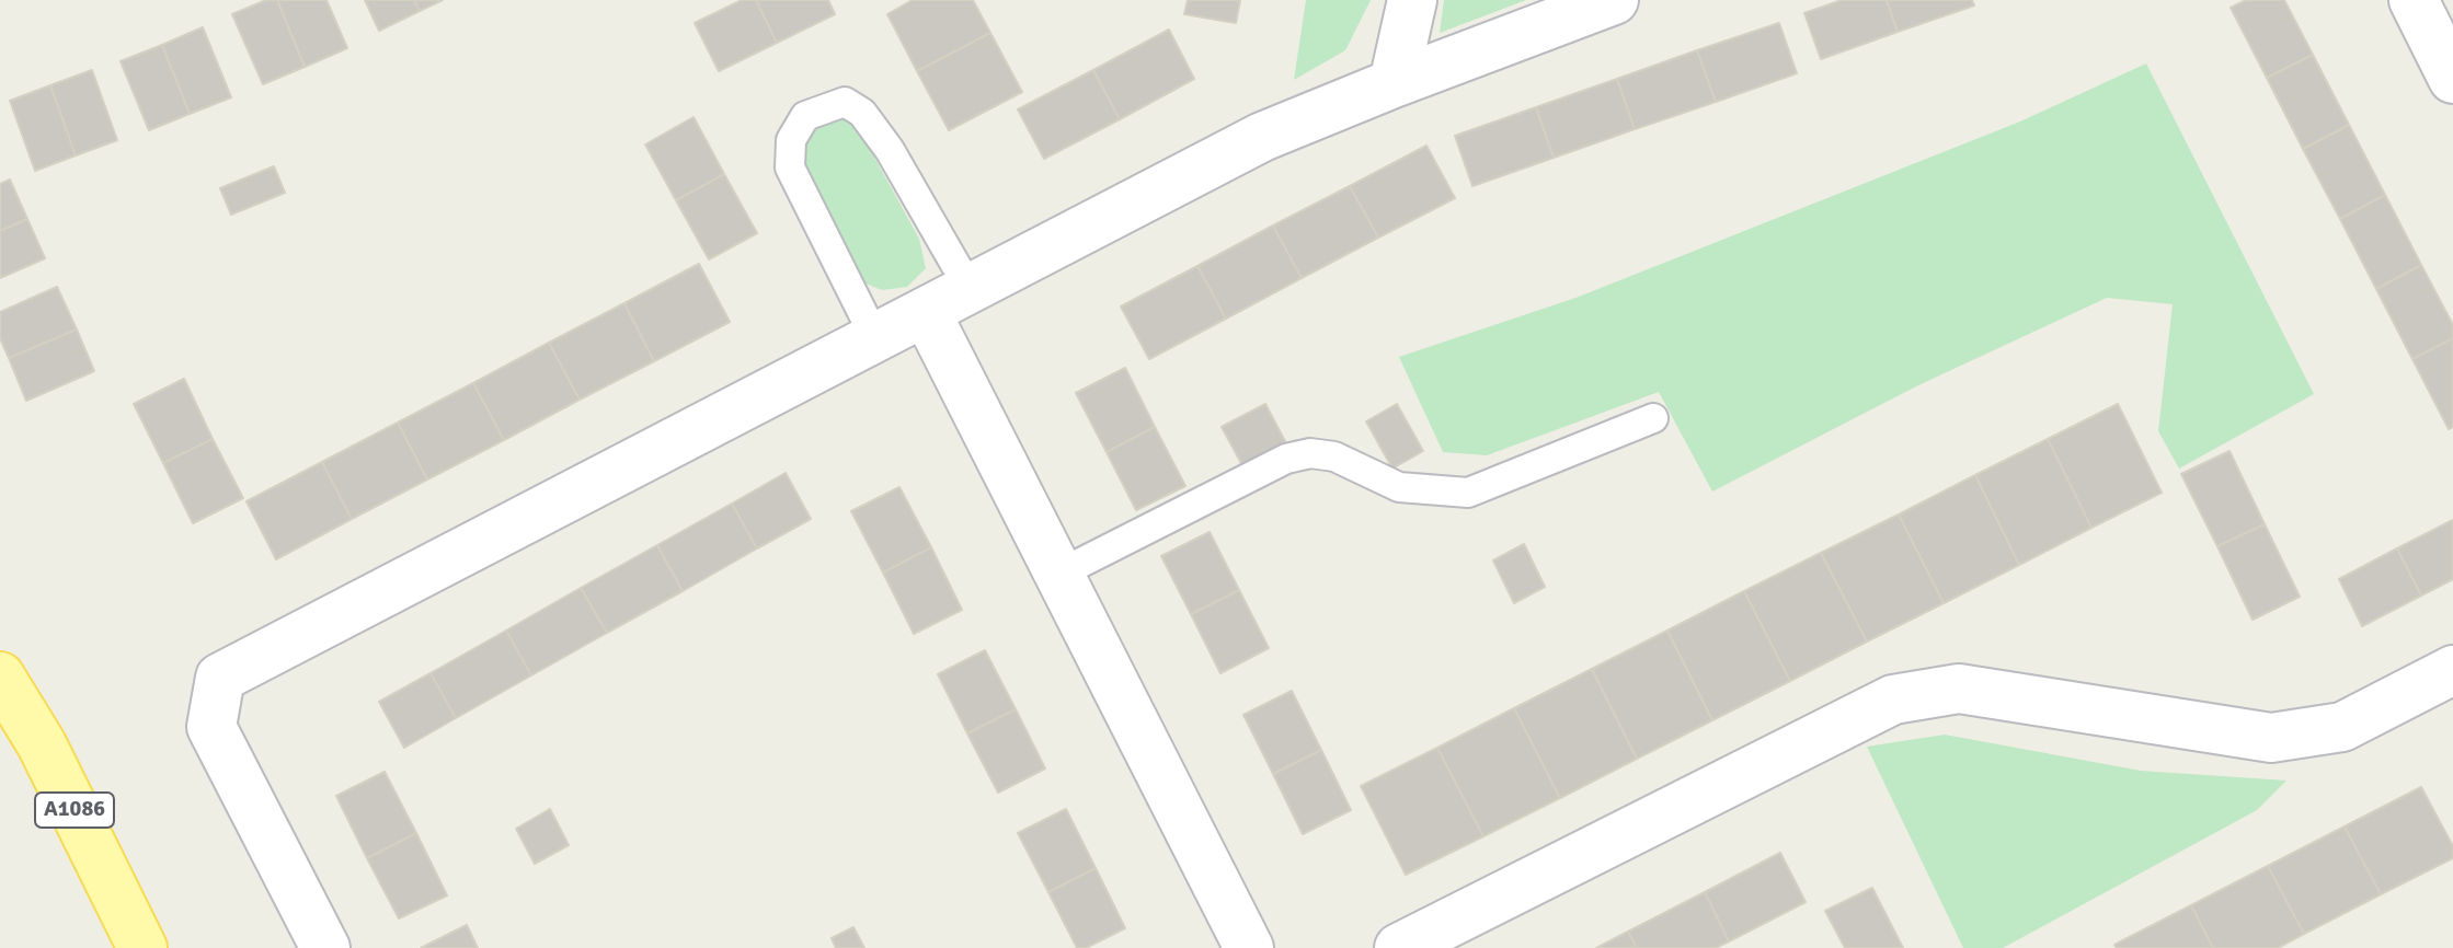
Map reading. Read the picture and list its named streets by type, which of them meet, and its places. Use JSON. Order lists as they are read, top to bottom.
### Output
{
  "streets": {
    "main road": ["A1086"]
  }
}
